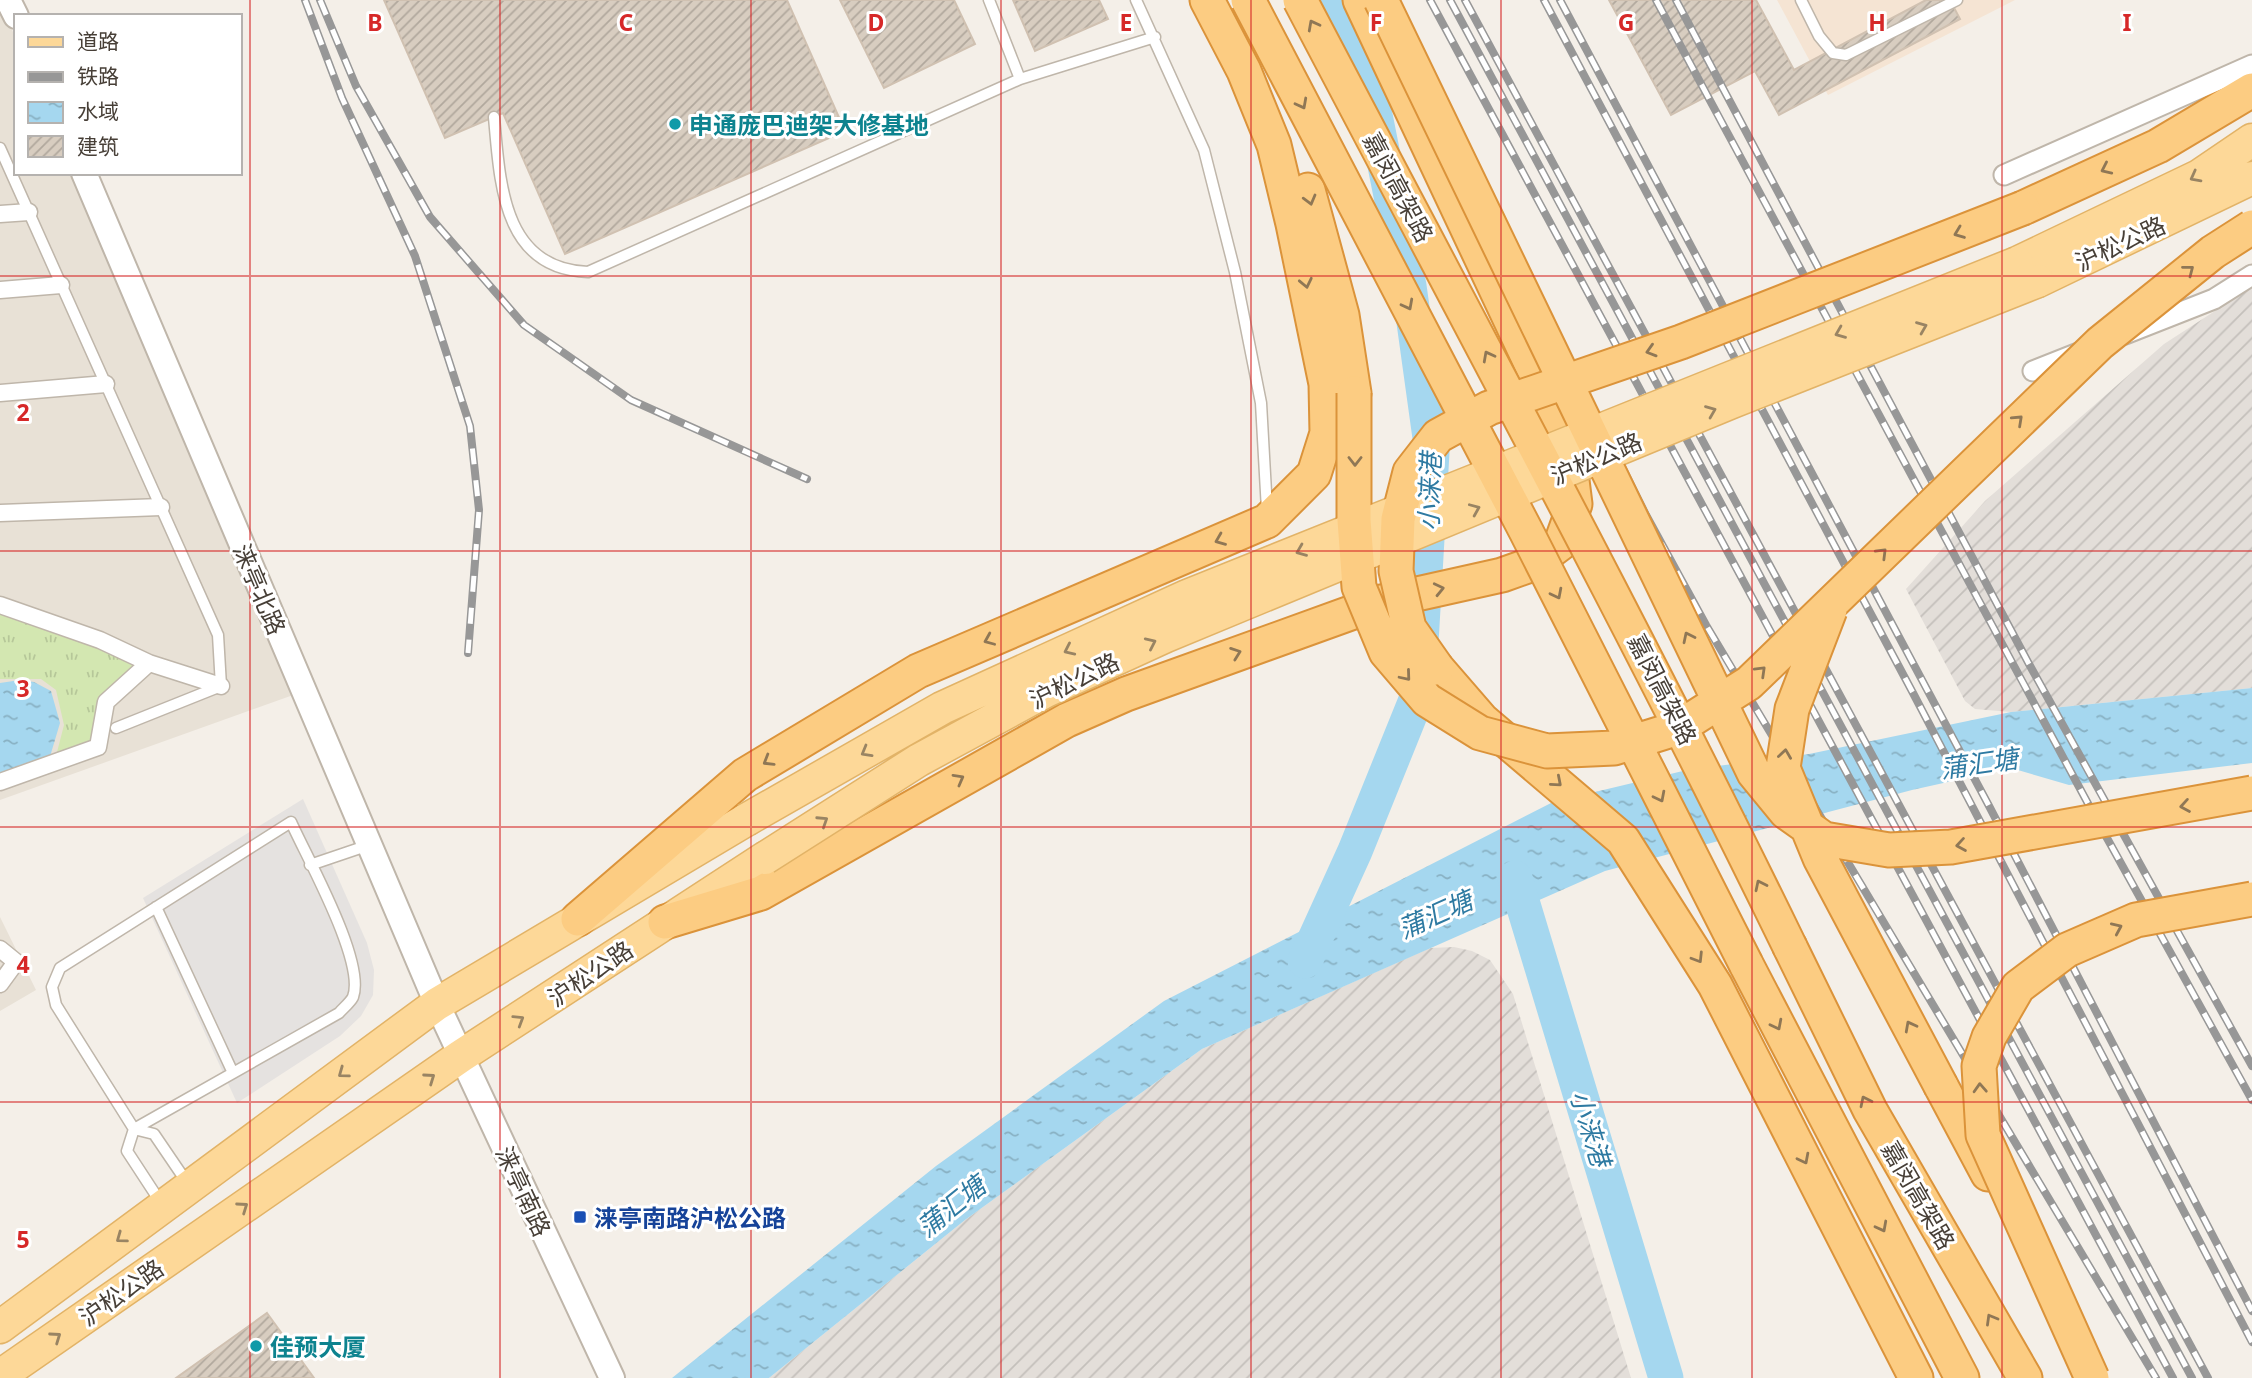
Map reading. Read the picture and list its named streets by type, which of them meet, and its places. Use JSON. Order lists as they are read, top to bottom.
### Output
{
  "streets": {
    "highway": ["嘉闵高架路"],
    "main road": ["沪松公路"],
    "street": ["涞亭北路", "涞亭南路"]
  },
  "crossings": [
    ["沪松公路", "涞亭北路"],
    ["沪松公路", "涞亭南路"],
    ["涞亭北路", "涞亭南路"]
  ],
  "water": ["小涞港", "蒲汇塘"],
  "places": {
    "other": ["申通庞巴迪架大修基地", "佳预大厦"],
    "transit": ["涞亭南路沪松公路"]
  },
  "legend": [
    "道路",
    "铁路",
    "水域",
    "建筑"
  ],
  "grid": {
    "columns": [
      "B",
      "C",
      "D",
      "E",
      "F",
      "G",
      "H",
      "I"
    ],
    "rows": [
      "2",
      "3",
      "4",
      "5"
    ]
  }
}
